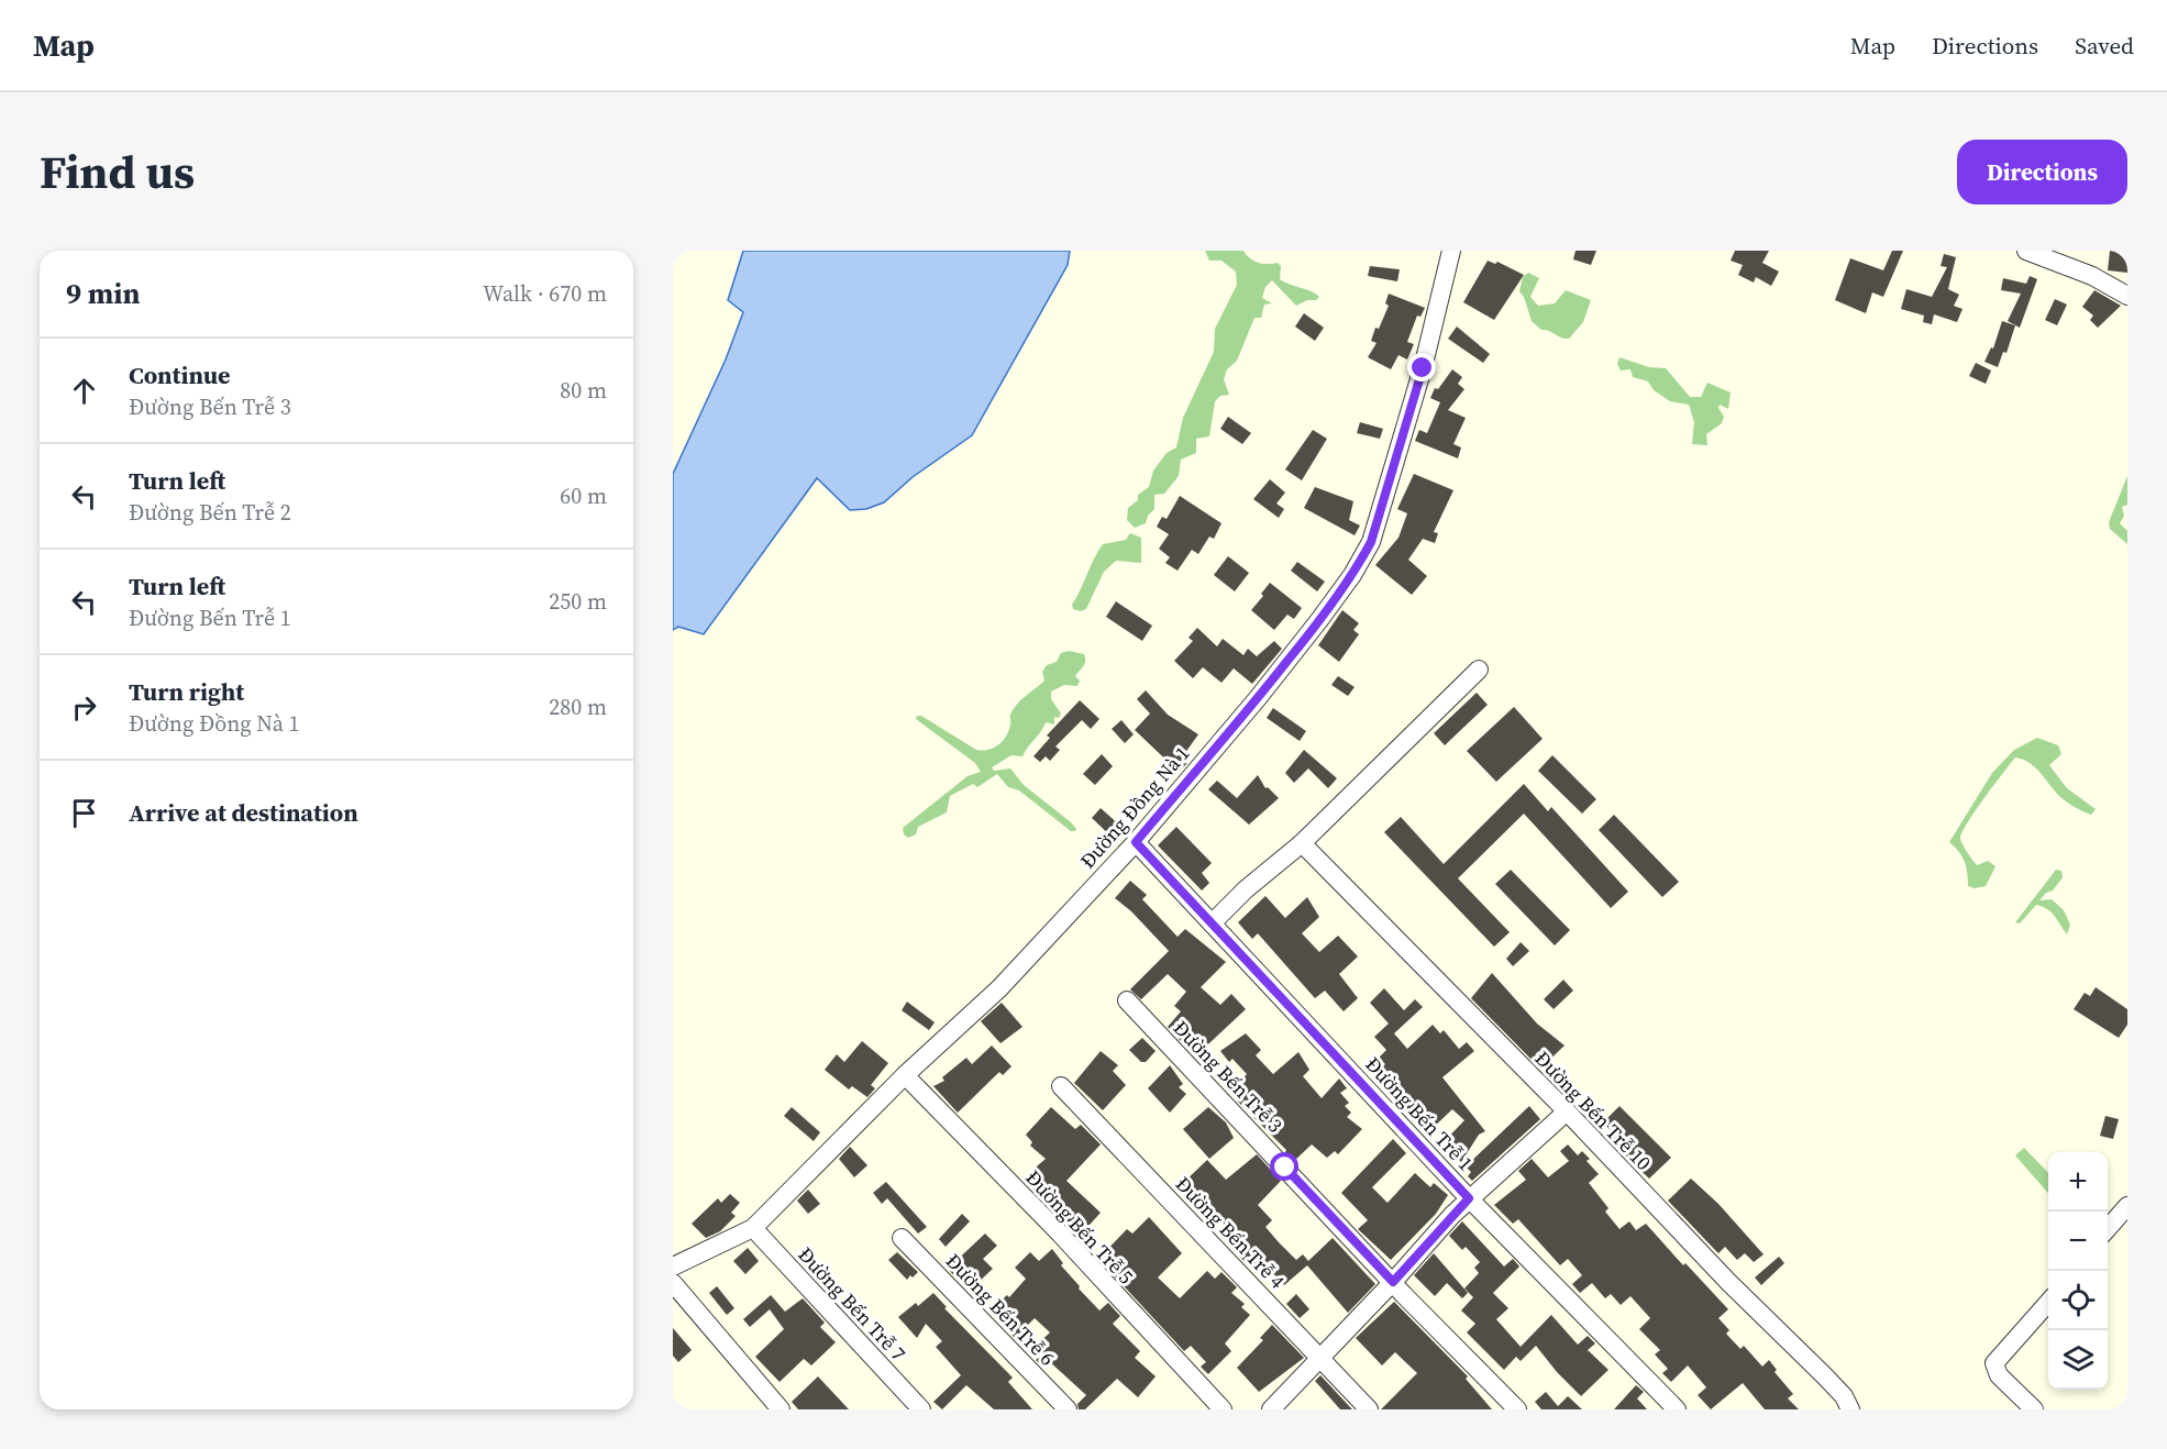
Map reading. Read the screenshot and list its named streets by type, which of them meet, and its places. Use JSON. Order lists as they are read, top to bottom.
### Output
{
  "streets": {
    "street": [
      "Đường Đồng Nà 1",
      "Đường Bến Trễ 3",
      "Đường Bến Trễ 10",
      "Đường Bến Trễ 1",
      "Đường Bến Trễ 5",
      "Đường Bến Trễ 4",
      "Đường Bến Trễ 7",
      "Đường Bến Trễ 6"
    ]
  },
  "crossings": [
    ["Đường Đồng Nà 1", "Đường Bến Trễ 1"],
    ["Đường Đồng Nà 1", "Đường Bến Trễ 5"],
    ["Đường Đồng Nà 1", "Đường Bến Trễ 7"]
  ],
  "page": {
    "header": "Map",
    "nav": ["Map", "Directions", "Saved"],
    "title": "Find us",
    "buttons": "Directions",
    "heading": ["9 min", "Walk · 670 m"],
    "list": [
      ["Continue", "Đường Bến Trễ 3", "80 m"],
      ["Turn left", "Đường Bến Trễ 2", "60 m"],
      ["Turn left", "Đường Bến Trễ 1", "250 m"],
      ["Turn right", "Đường Đồng Nà 1", "280 m"],
      "Arrive at destination"
    ],
    "map_buttons": ["+", "−"]
  }
}
